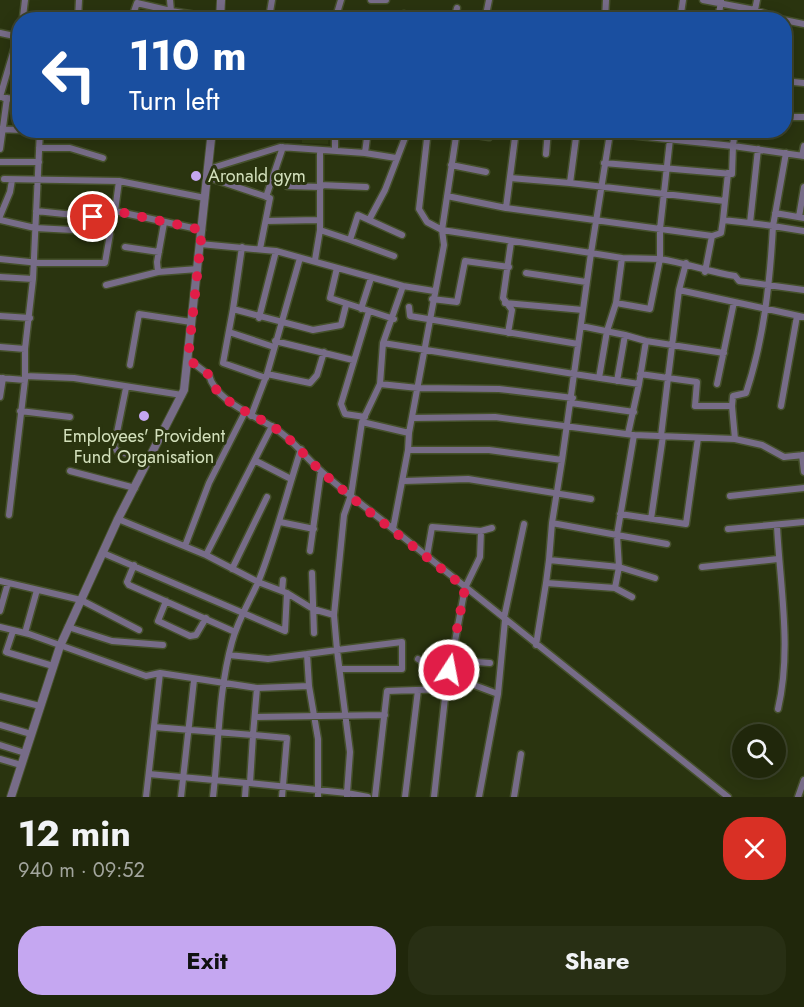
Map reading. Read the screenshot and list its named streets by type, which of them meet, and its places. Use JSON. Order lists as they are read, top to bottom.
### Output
{
  "places": ["Aronald gym", "Employees' Provident Fund Organisation"],
  "page": {
    "turn": ["110 m", "Turn left"],
    "heading": ["12 min", "940 m · 09:52"],
    "buttons": ["Exit", "Share"]
  }
}
